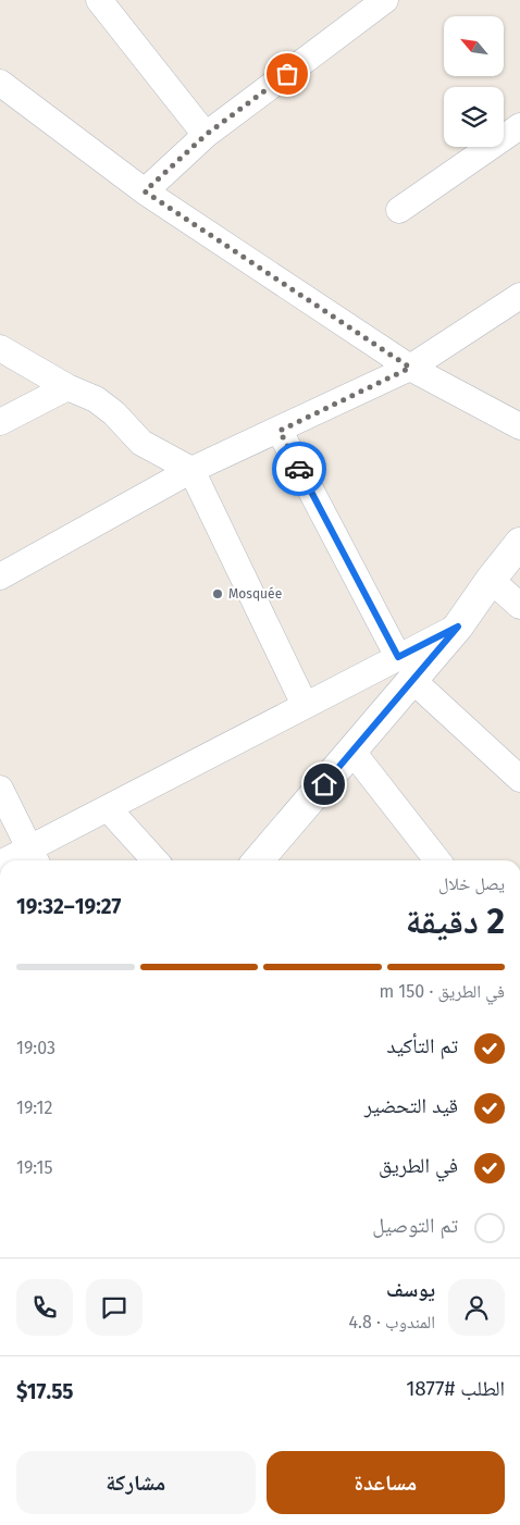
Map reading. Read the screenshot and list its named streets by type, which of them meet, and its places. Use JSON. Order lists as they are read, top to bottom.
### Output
{
  "places": ["Mosquée"],
  "north": "top left",
  "page": {
    "heading": ["2 دقيقة", "يصل خلال", "19:27–19:32"],
    "panel": [
      "يوسف",
      "المندوب · 4.8",
      "الطلب #1877",
      "$17.55"
    ],
    "bar": "في الطريق · 150 m",
    "list": [
      ["تم التأكيد", "19:03"],
      ["قيد التحضير", "19:12"],
      ["في الطريق", "19:15"],
      "تم التوصيل"
    ],
    "buttons": ["مساعدة", "مشاركة"]
  }
}
